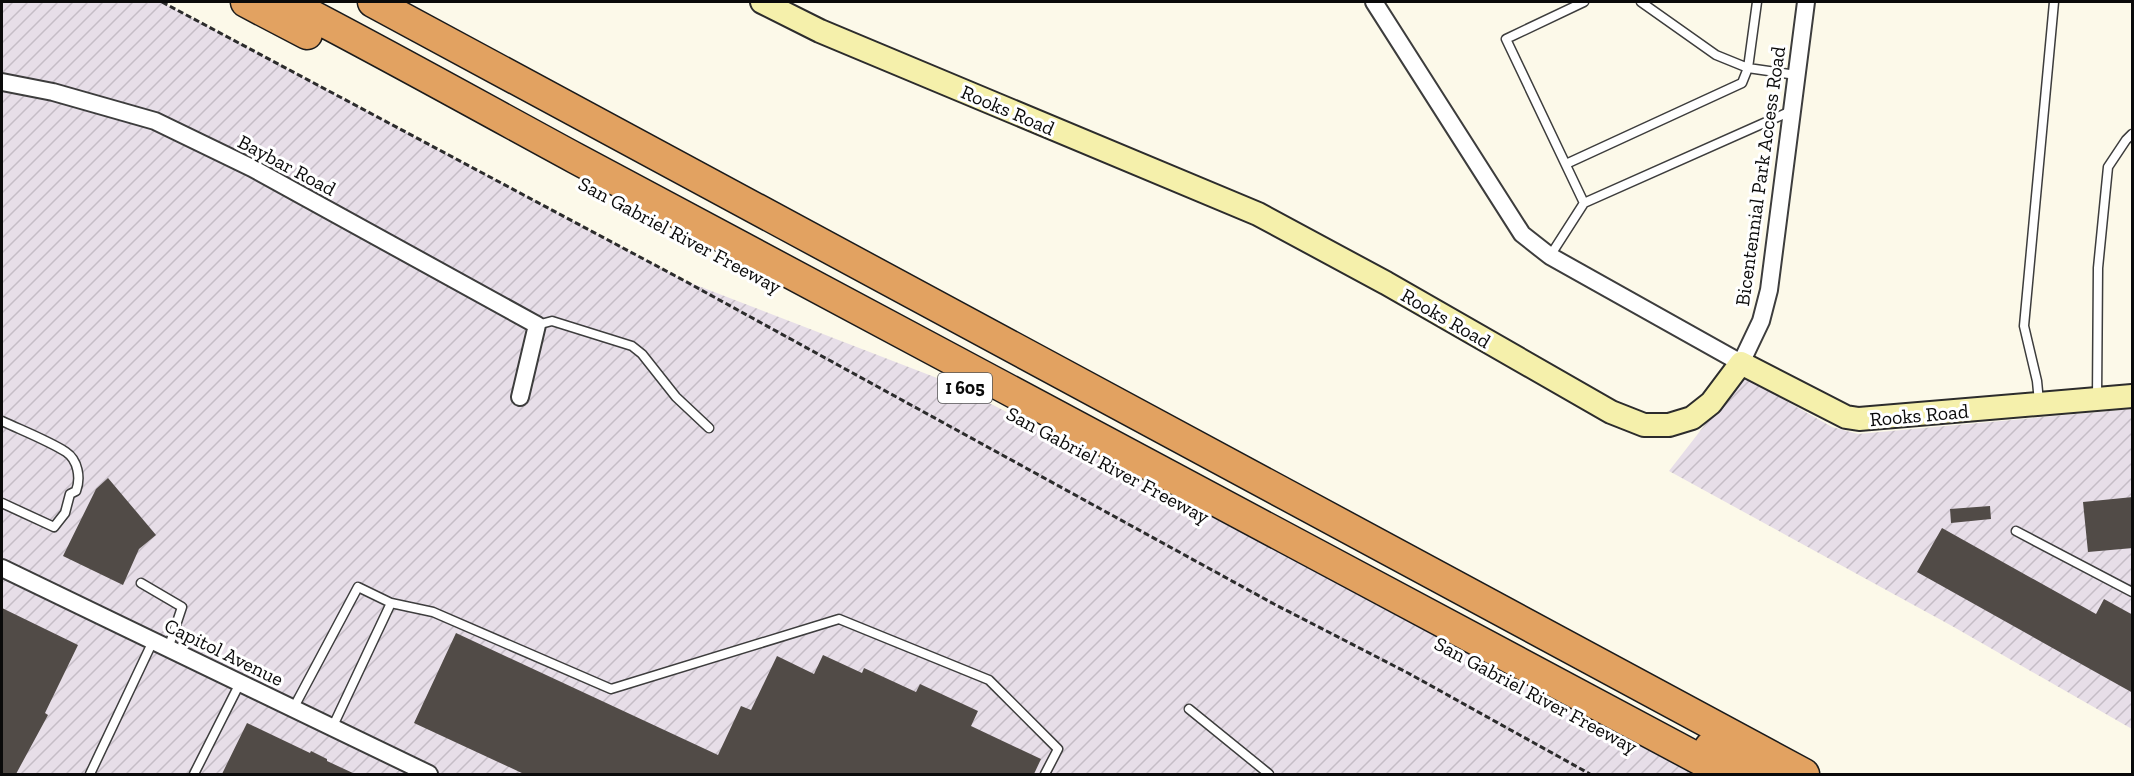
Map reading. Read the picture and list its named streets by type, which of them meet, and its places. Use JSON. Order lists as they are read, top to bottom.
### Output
{
  "streets": {
    "highway": ["San Gabriel River Freeway", "I 605"],
    "street": [
      "Rooks Road",
      "Baybar Road",
      "Bicentennial Park Access Road",
      "Capitol Avenue"
    ]
  },
  "crossings": [
    ["Rooks Road", "Bicentennial Park Access Road"]
  ]
}
